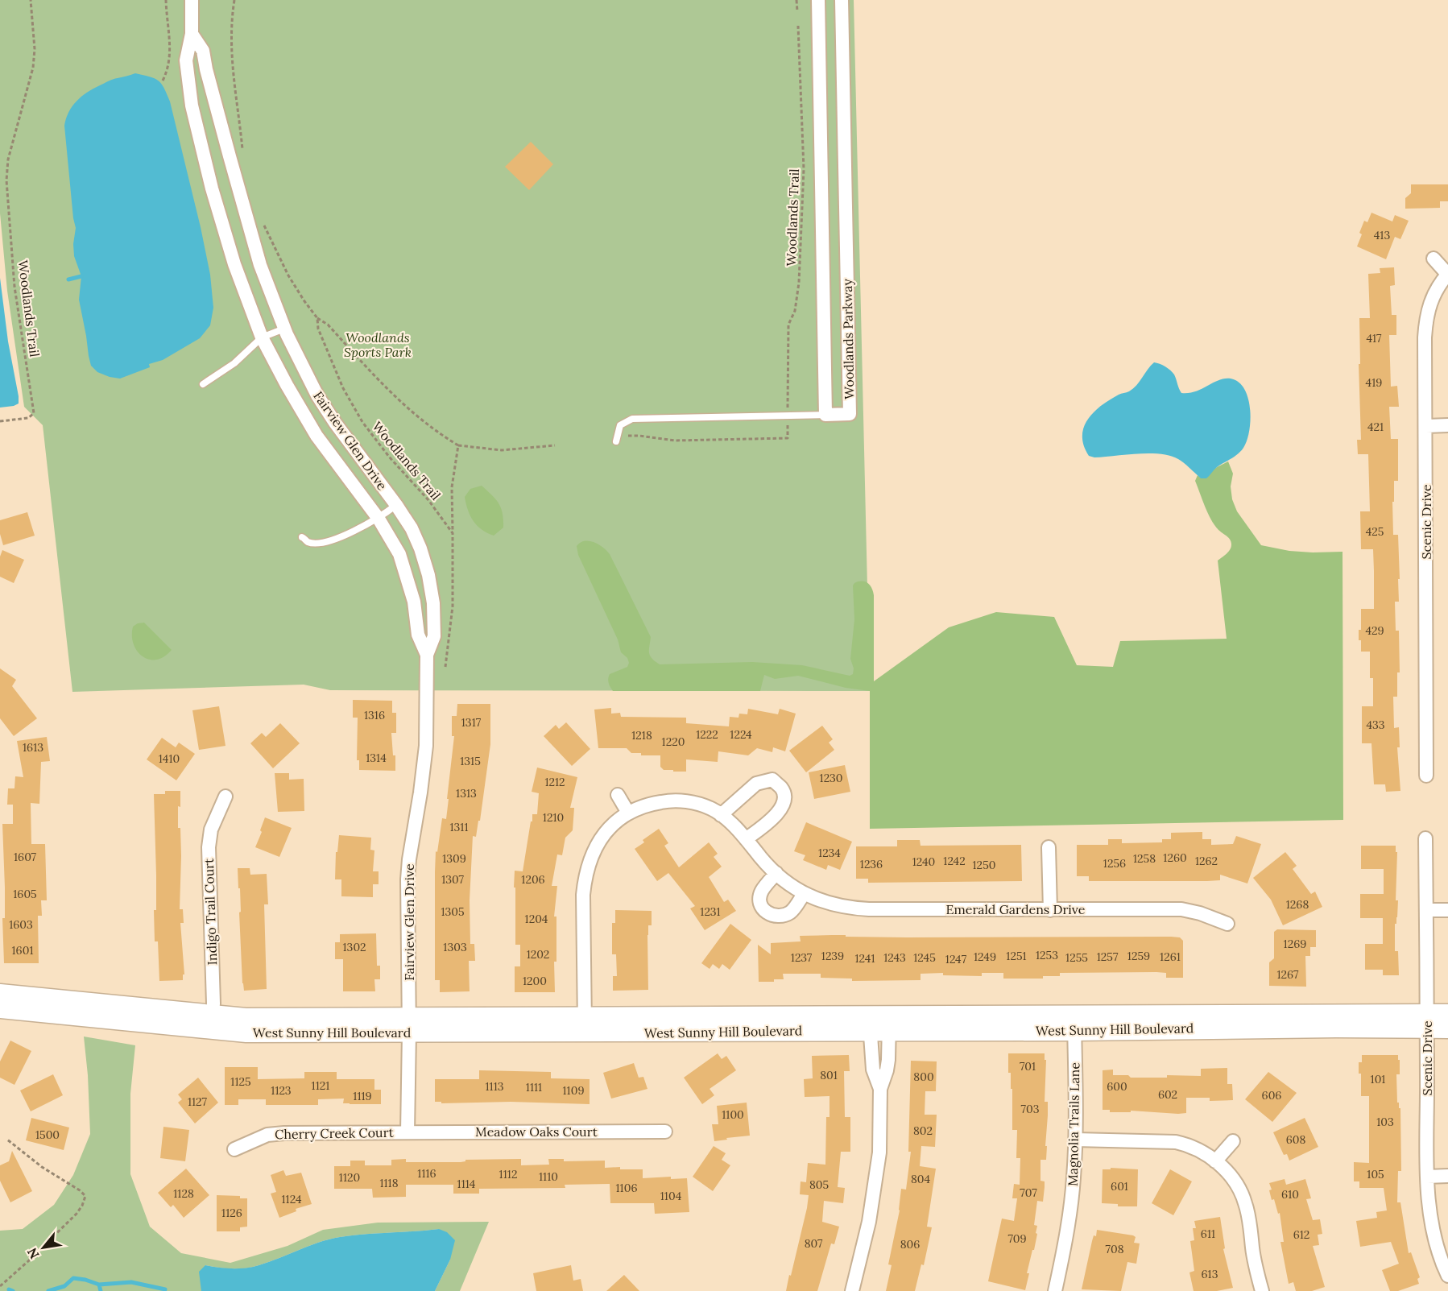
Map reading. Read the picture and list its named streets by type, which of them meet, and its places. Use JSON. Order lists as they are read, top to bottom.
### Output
{
  "streets": {
    "street": [
      "Woodlands Parkway",
      "Fairview Glen Drive",
      "Scenic Drive",
      "Emerald Gardens Drive",
      "Indigo Trail Court",
      "West Sunny Hill Boulevard",
      "Magnolia Trails Lane",
      "Meadow Oaks Court",
      "Cherry Creek Court"
    ],
    "path": ["Woodlands Trail"]
  },
  "crossings": [
    ["Fairview Glen Drive", "West Sunny Hill Boulevard"],
    ["Fairview Glen Drive", "Meadow Oaks Court"],
    ["Fairview Glen Drive", "Cherry Creek Court"],
    ["Scenic Drive", "West Sunny Hill Boulevard"],
    ["Emerald Gardens Drive", "West Sunny Hill Boulevard"],
    ["Indigo Trail Court", "West Sunny Hill Boulevard"],
    ["West Sunny Hill Boulevard", "Magnolia Trails Lane"],
    ["Meadow Oaks Court", "Cherry Creek Court"]
  ],
  "parks": ["Woodlands Sports Park"],
  "house_numbers": [
    "413",
    "417",
    "419",
    "421",
    "425",
    "429",
    "1316",
    "1317",
    "433",
    "1222",
    "1224",
    "1218",
    "1220",
    "1613",
    "1314",
    "1410",
    "1315",
    "1230",
    "1212",
    "1313",
    "1210",
    "1311",
    "1234",
    "1607",
    "1260",
    "1309",
    "1258",
    "1242",
    "1262",
    "1240",
    "1256",
    "1236",
    "1250",
    "1307",
    "1206",
    "1605",
    "1268",
    "1305",
    "1231",
    "1204",
    "1603",
    "1269",
    "1302",
    "1303",
    "1601",
    "1202",
    "1253",
    "1239",
    "1251",
    "1259",
    "1249",
    "1257",
    "1261",
    "1237",
    "1243",
    "1245",
    "1255",
    "1241",
    "1247",
    "1267",
    "1200",
    "701",
    "801",
    "800",
    "101",
    "1125",
    "1121",
    "1113",
    "600",
    "1111",
    "1123",
    "1109",
    "602",
    "606",
    "1119",
    "1127",
    "703",
    "1100",
    "103",
    "802",
    "1500",
    "608",
    "1116",
    "1112",
    "105",
    "1110",
    "1120",
    "804",
    "1118",
    "1114",
    "805",
    "601",
    "1106",
    "707",
    "1128",
    "610",
    "1104",
    "1124",
    "1126",
    "611",
    "612",
    "709",
    "807",
    "806",
    "708",
    "613"
  ],
  "north": "bottom left"
}
